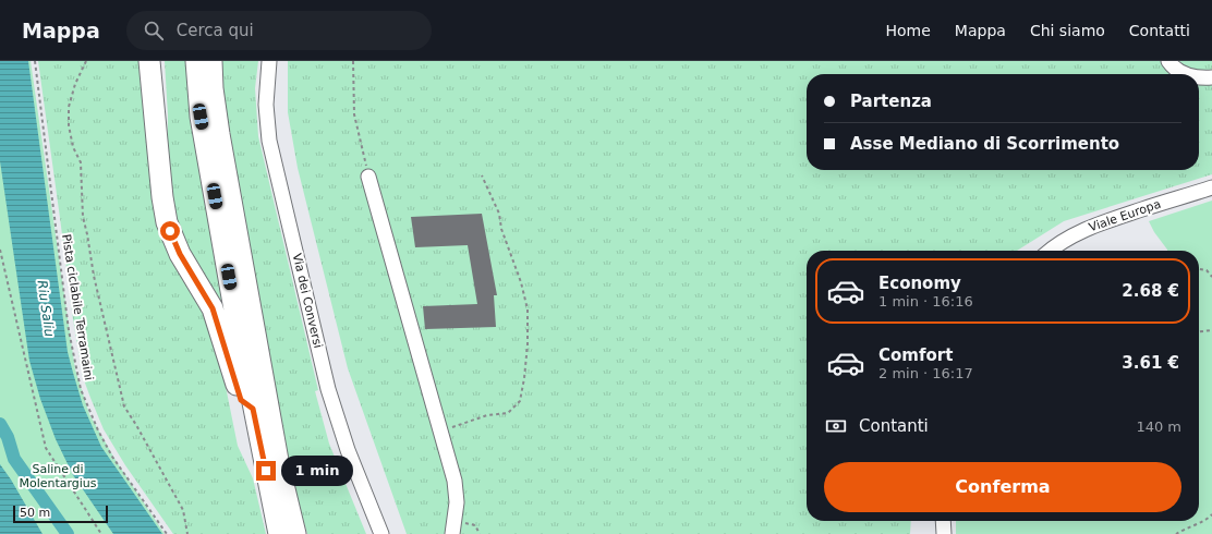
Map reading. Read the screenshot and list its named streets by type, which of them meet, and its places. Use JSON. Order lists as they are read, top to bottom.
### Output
{
  "streets": {
    "street": ["Viale Europa", "Via dei Conversi"],
    "path": ["Pista ciclabile Terramaini"]
  },
  "water": ["Riu Saliu"],
  "parks": ["Saline di Molentargius"],
  "scale_bar": "50 m",
  "page": {
    "header": "Mappa",
    "search": "Cerca qui",
    "nav": [
      "Home",
      "Mappa",
      "Chi siamo",
      "Contatti"
    ],
    "banner": ["Partenza", "Asse Mediano di Scorrimento"],
    "list": [
      {
        "name": "Economy",
        "note": "1 min · 16:16",
        "value": "2.68 €"
      },
      {
        "name": "Comfort",
        "note": "2 min · 16:17",
        "value": "3.61 €"
      }
    ],
    "pay": ["Contanti", "140 m"],
    "buttons": "Conferma",
    "bubble": "1 min",
    "scale": "50 m"
  }
}
